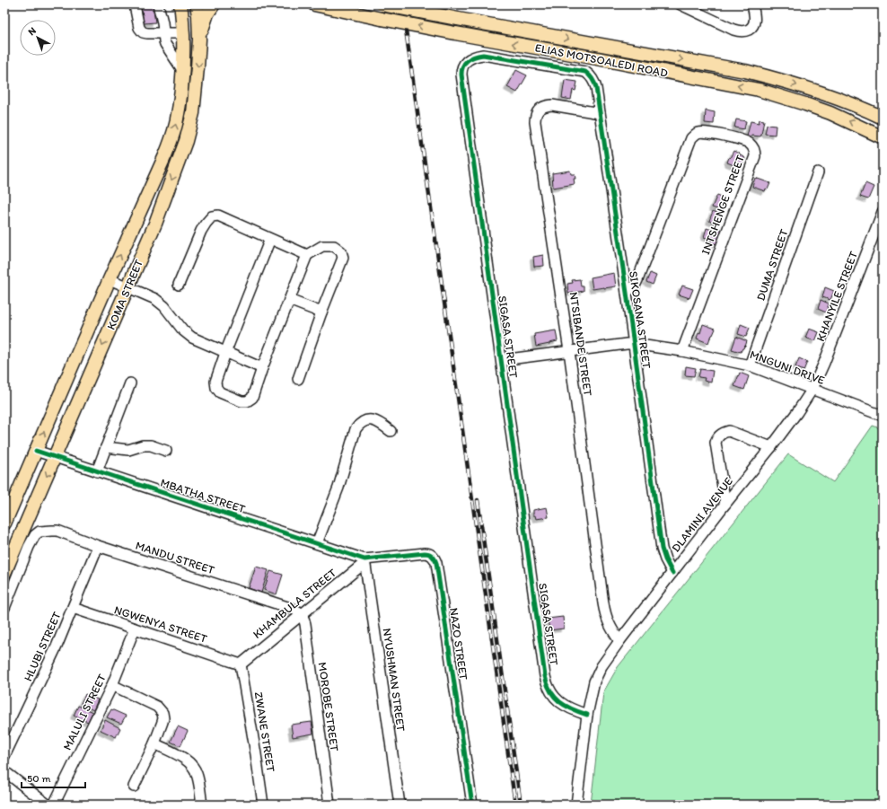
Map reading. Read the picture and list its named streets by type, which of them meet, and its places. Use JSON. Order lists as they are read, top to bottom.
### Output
{
  "streets": {
    "main road": ["ELIAS MOTSOALEDI ROAD", "KOMA STREET"],
    "street": [
      "INTSHENGE STREET",
      "DUMA STREET",
      "KHANYILE STREET",
      "SIKOSANA STREET",
      "SIGASA STREET",
      "NTSIBANDE STREET",
      "MNGUNI DRIVE",
      "MBATHA STREET",
      "DLAMINI AVENUE",
      "MANDU STREET",
      "KHAMBULA STREET",
      "NGWENYA STREET",
      "NAZO STREET",
      "HLUBI STREET",
      "NYUSHMAN STREET",
      "MOROBE STREET",
      "MALULI STREET",
      "ZWANE STREET"
    ]
  },
  "crossings": [
    ["INTSHENGE STREET", "SIKOSANA STREET"],
    ["INTSHENGE STREET", "MNGUNI DRIVE"],
    ["DUMA STREET", "MNGUNI DRIVE"],
    ["KOMA STREET", "MBATHA STREET"],
    ["KHANYILE STREET", "MNGUNI DRIVE"],
    ["KHANYILE STREET", "DLAMINI AVENUE"],
    ["SIKOSANA STREET", "SIGASA STREET"],
    ["SIKOSANA STREET", "NTSIBANDE STREET"],
    ["SIKOSANA STREET", "MNGUNI DRIVE"],
    ["SIKOSANA STREET", "DLAMINI AVENUE"],
    ["SIGASA STREET", "MNGUNI DRIVE"],
    ["SIGASA STREET", "DLAMINI AVENUE"],
    ["NTSIBANDE STREET", "MNGUNI DRIVE"],
    ["NTSIBANDE STREET", "DLAMINI AVENUE"],
    ["MNGUNI DRIVE", "DLAMINI AVENUE"],
    ["MBATHA STREET", "KHAMBULA STREET"],
    ["MBATHA STREET", "NAZO STREET"],
    ["MBATHA STREET", "NYUSHMAN STREET"],
    ["MANDU STREET", "KHAMBULA STREET"],
    ["MANDU STREET", "HLUBI STREET"],
    ["MANDU STREET", "MOROBE STREET"],
    ["KHAMBULA STREET", "NGWENYA STREET"],
    ["KHAMBULA STREET", "NAZO STREET"],
    ["KHAMBULA STREET", "NYUSHMAN STREET"],
    ["KHAMBULA STREET", "MOROBE STREET"],
    ["KHAMBULA STREET", "ZWANE STREET"],
    ["NGWENYA STREET", "HLUBI STREET"],
    ["NGWENYA STREET", "MALULI STREET"],
    ["NGWENYA STREET", "ZWANE STREET"],
    ["NAZO STREET", "NYUSHMAN STREET"]
  ],
  "scale_bar": "50 m",
  "north": "top left"
}
